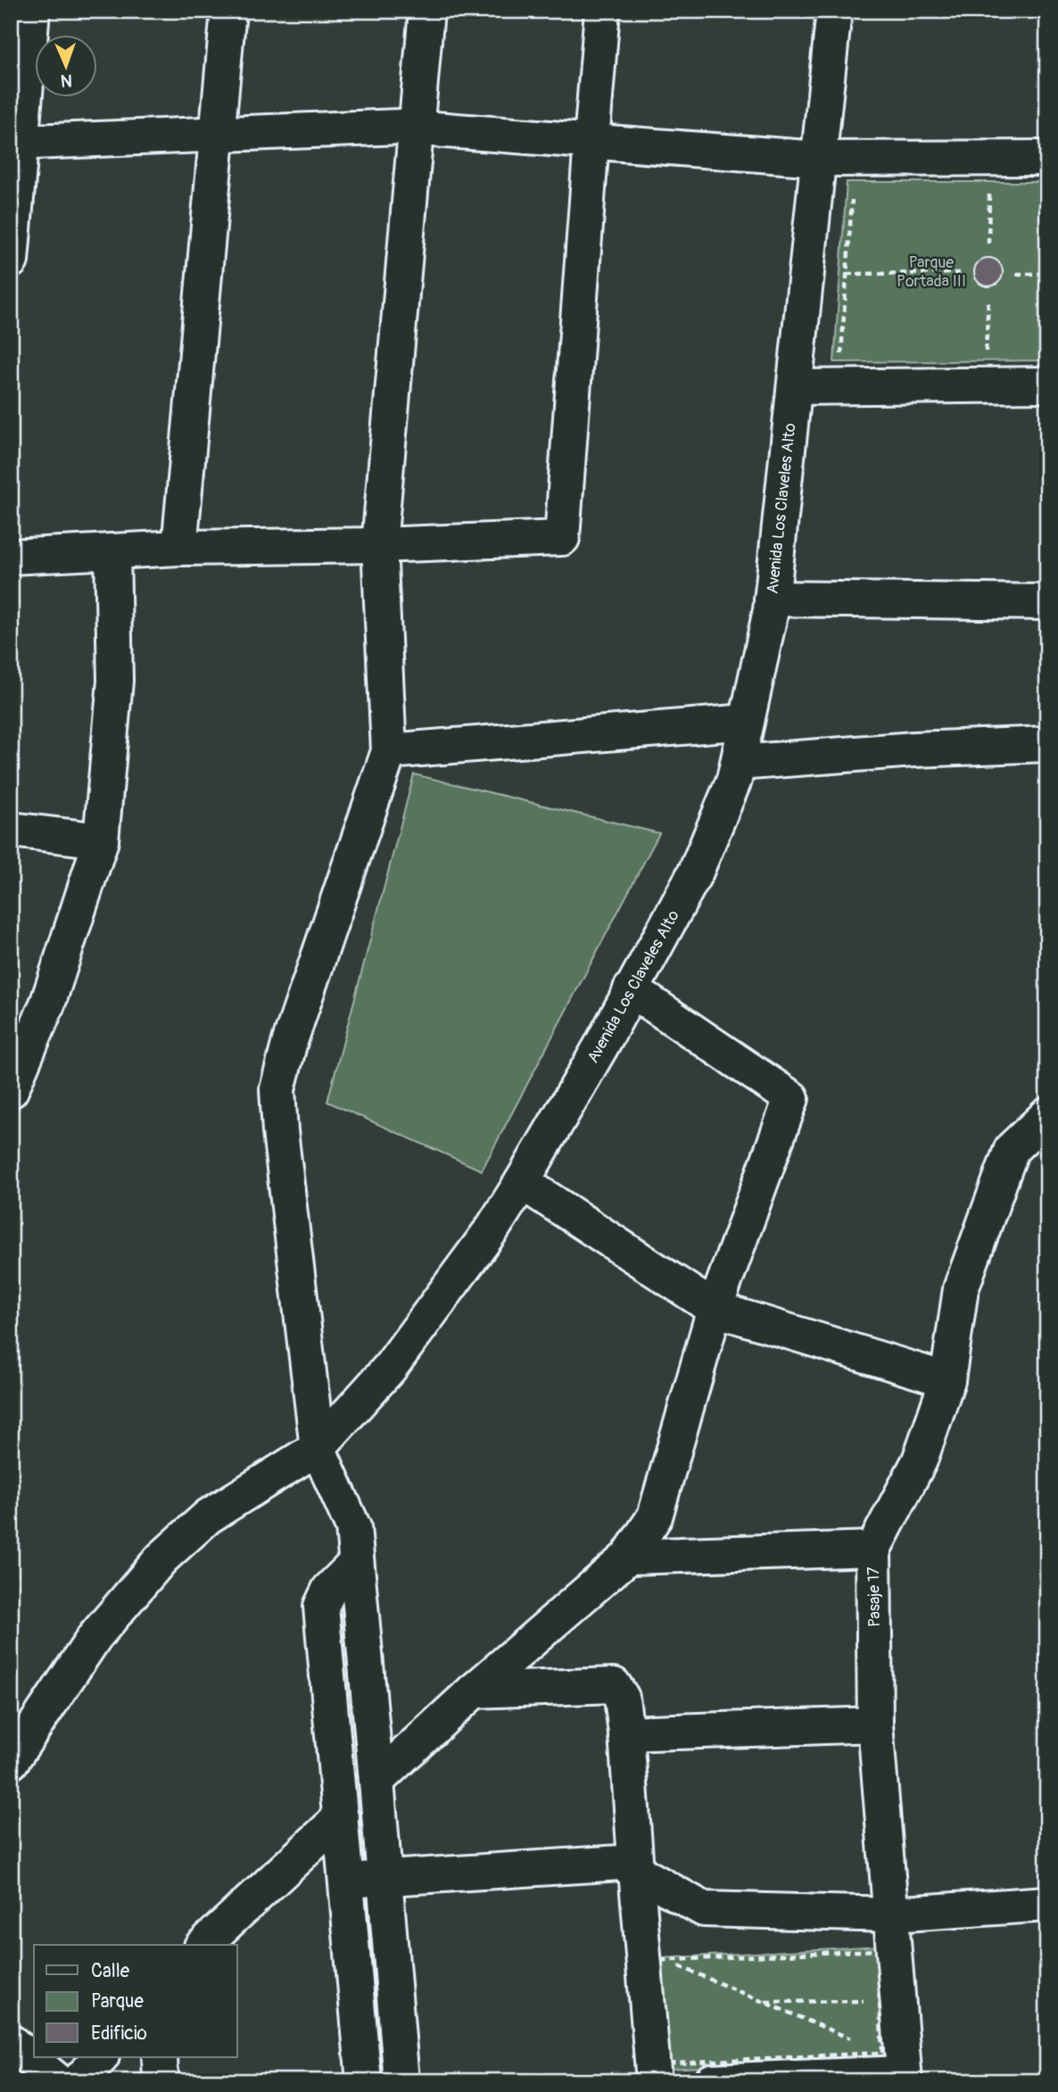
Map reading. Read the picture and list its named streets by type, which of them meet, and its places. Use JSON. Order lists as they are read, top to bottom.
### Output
{
  "streets": {
    "street": ["Avenida Los Claveles Alto", "Pasaje 17"]
  },
  "parks": ["Parque Portada III"],
  "legend": ["Calle", "Parque", "Edificio"],
  "north": "bottom"
}
